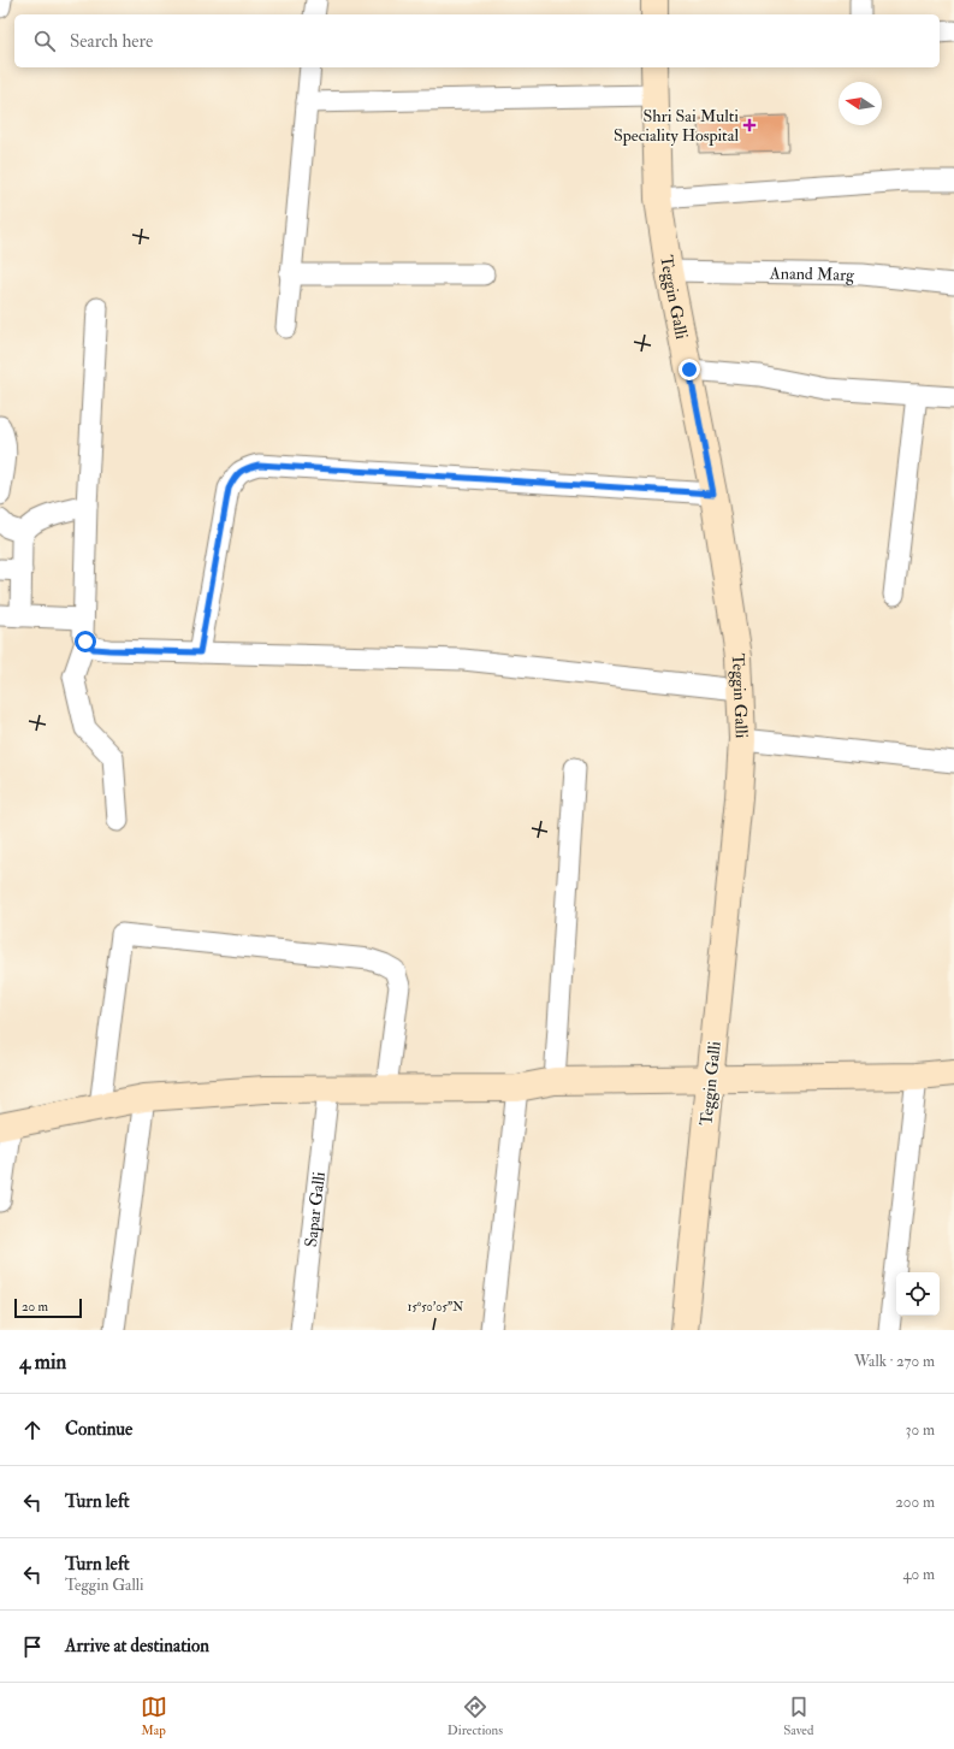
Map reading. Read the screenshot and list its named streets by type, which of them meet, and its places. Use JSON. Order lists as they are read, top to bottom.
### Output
{
  "streets": {
    "street": ["Anand Marg", "Teggin Galli", "Sapar Galli"]
  },
  "crossings": [
    ["Anand Marg", "Teggin Galli"]
  ],
  "places": {
    "health": ["Shri Sai Multi Speciality Hospital"]
  },
  "scale_bar": "20 m",
  "north": "left",
  "page": {
    "search": "Search here",
    "scale": "20 m",
    "heading": ["4 min", "Walk · 270 m"],
    "list": [
      ["Continue", "30 m"],
      ["Turn left", "200 m"],
      ["Turn left", "Teggin Galli", "40 m"],
      "Arrive at destination"
    ],
    "nav": ["Map", "Directions", "Saved"]
  },
  "coordinates": ["15°50'05\"N"]
}
